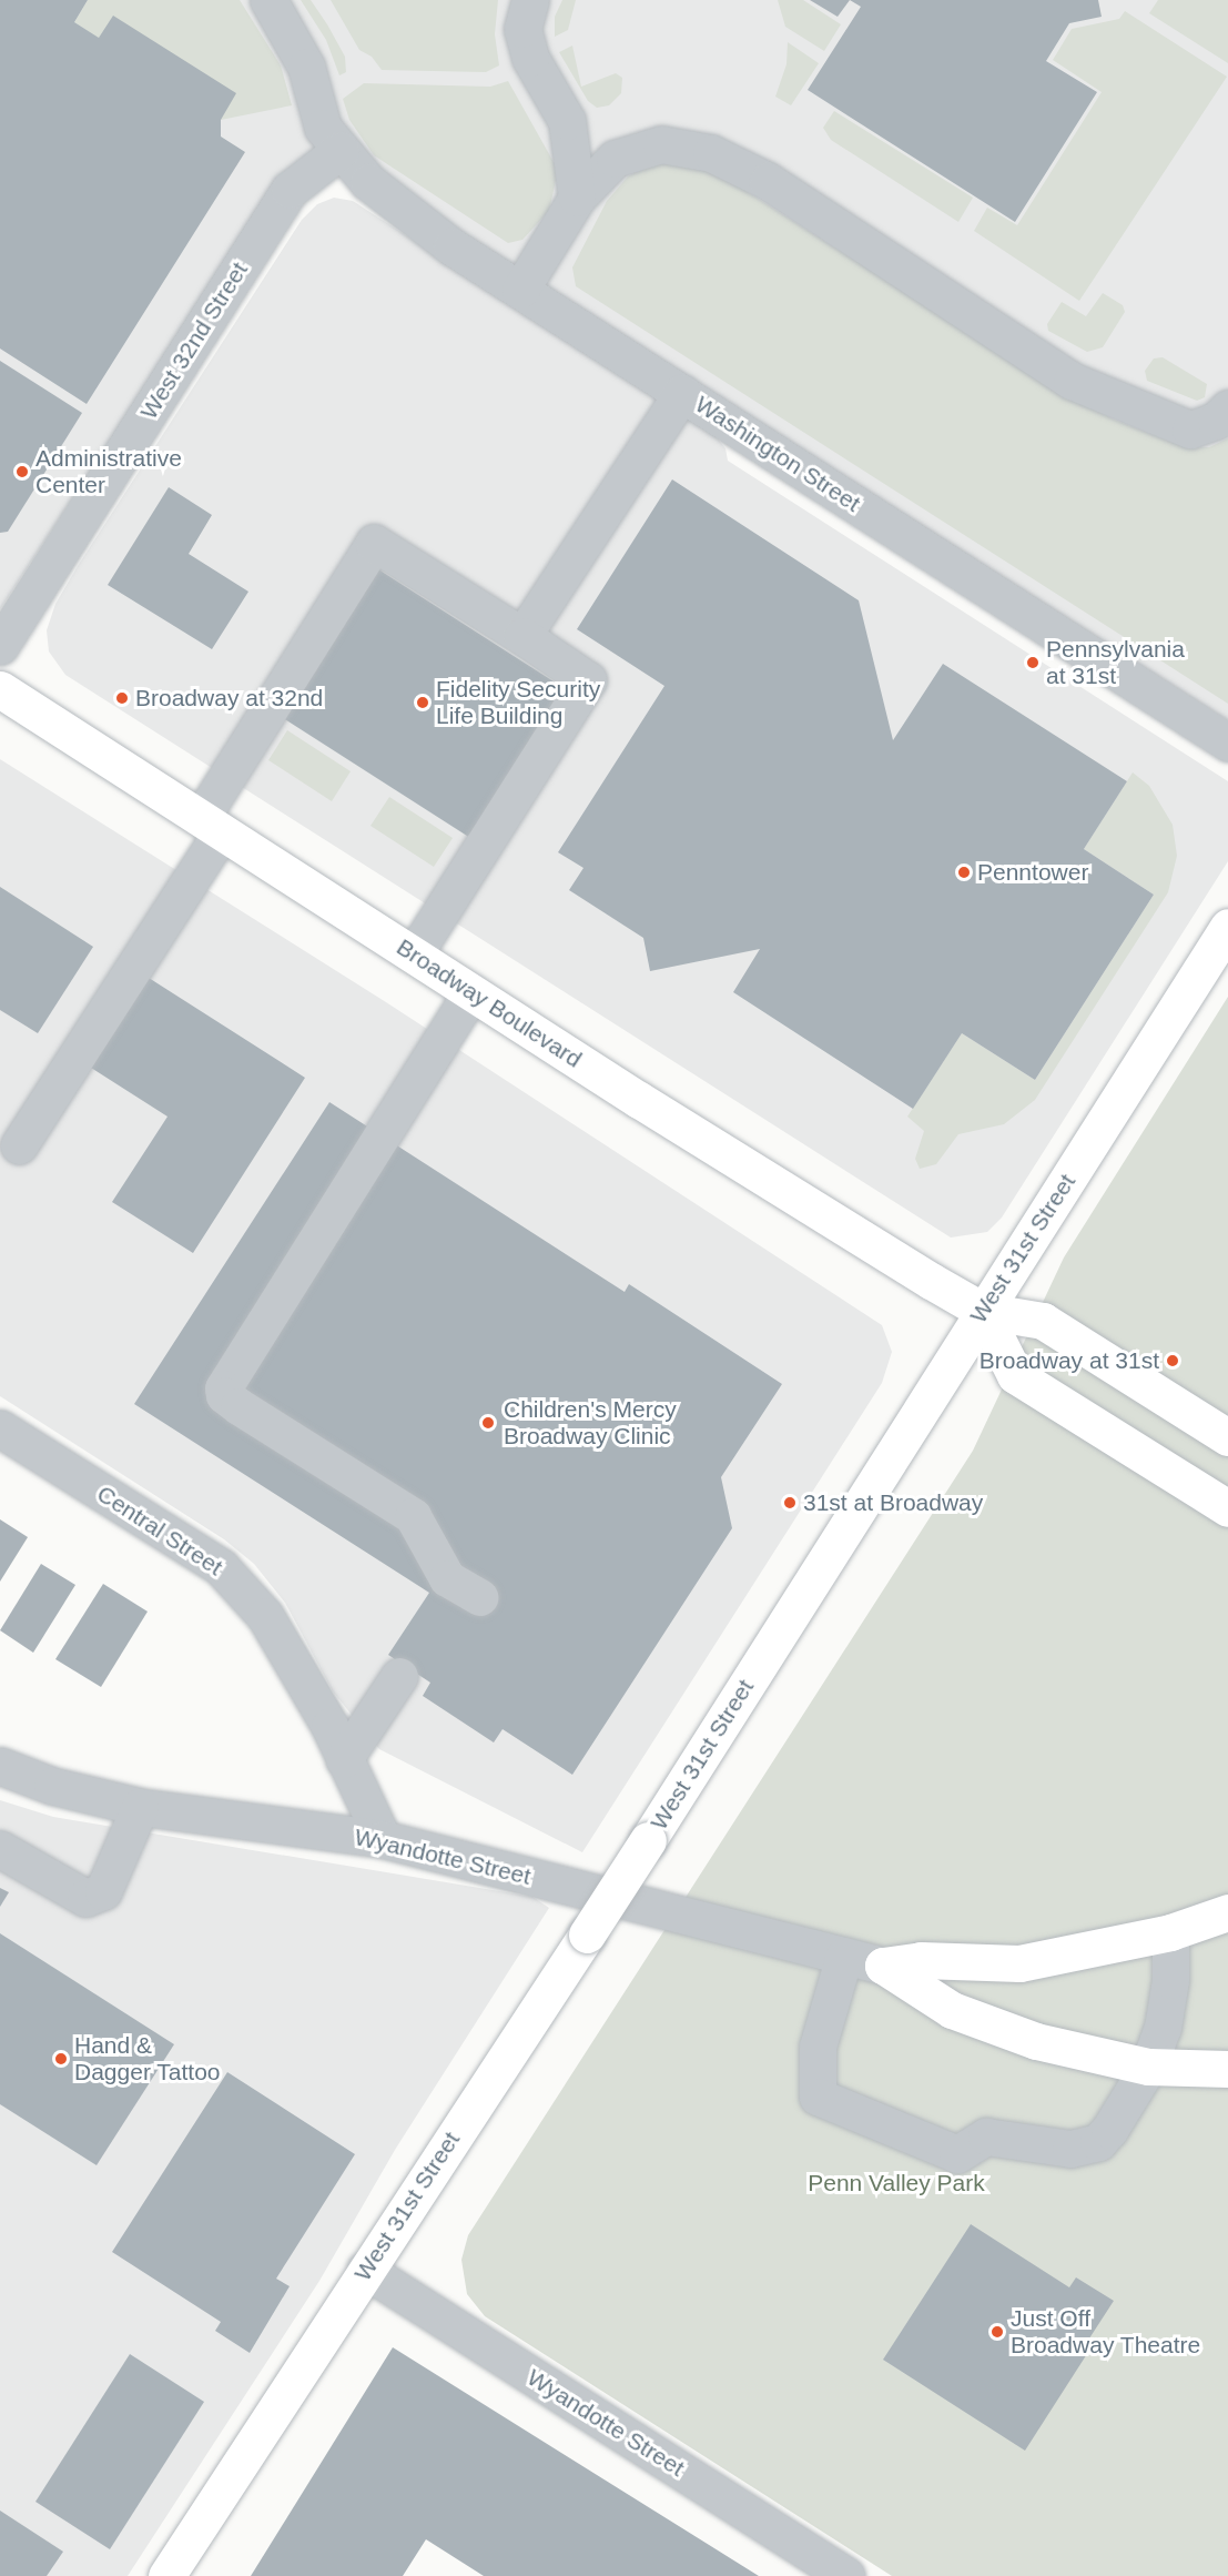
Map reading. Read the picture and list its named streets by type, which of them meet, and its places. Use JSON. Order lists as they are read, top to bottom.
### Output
{
  "streets": {
    "main road": ["Broadway Boulevard", "West 31st Street"],
    "street": [
      "West 32nd Street",
      "Washington Street",
      "Central Street",
      "Wyandotte Street"
    ]
  },
  "crossings": [
    ["West 32nd Street", "Washington Street"],
    ["Broadway Boulevard", "West 31st Street"],
    ["West 31st Street", "Wyandotte Street"],
    ["Central Street", "Wyandotte Street"]
  ],
  "parks": ["Penn Valley Park"],
  "places": [
    "Administrative Center",
    "Pennsylvania at 31st",
    "Broadway at 32nd",
    "Fidelity Security Life Building",
    "Penntower",
    "Broadway at 31st",
    "Children's Mercy Broadway Clinic",
    "31st at Broadway",
    "Hand & Dagger Tattoo",
    "Just Off Broadway Theatre"
  ]
}
